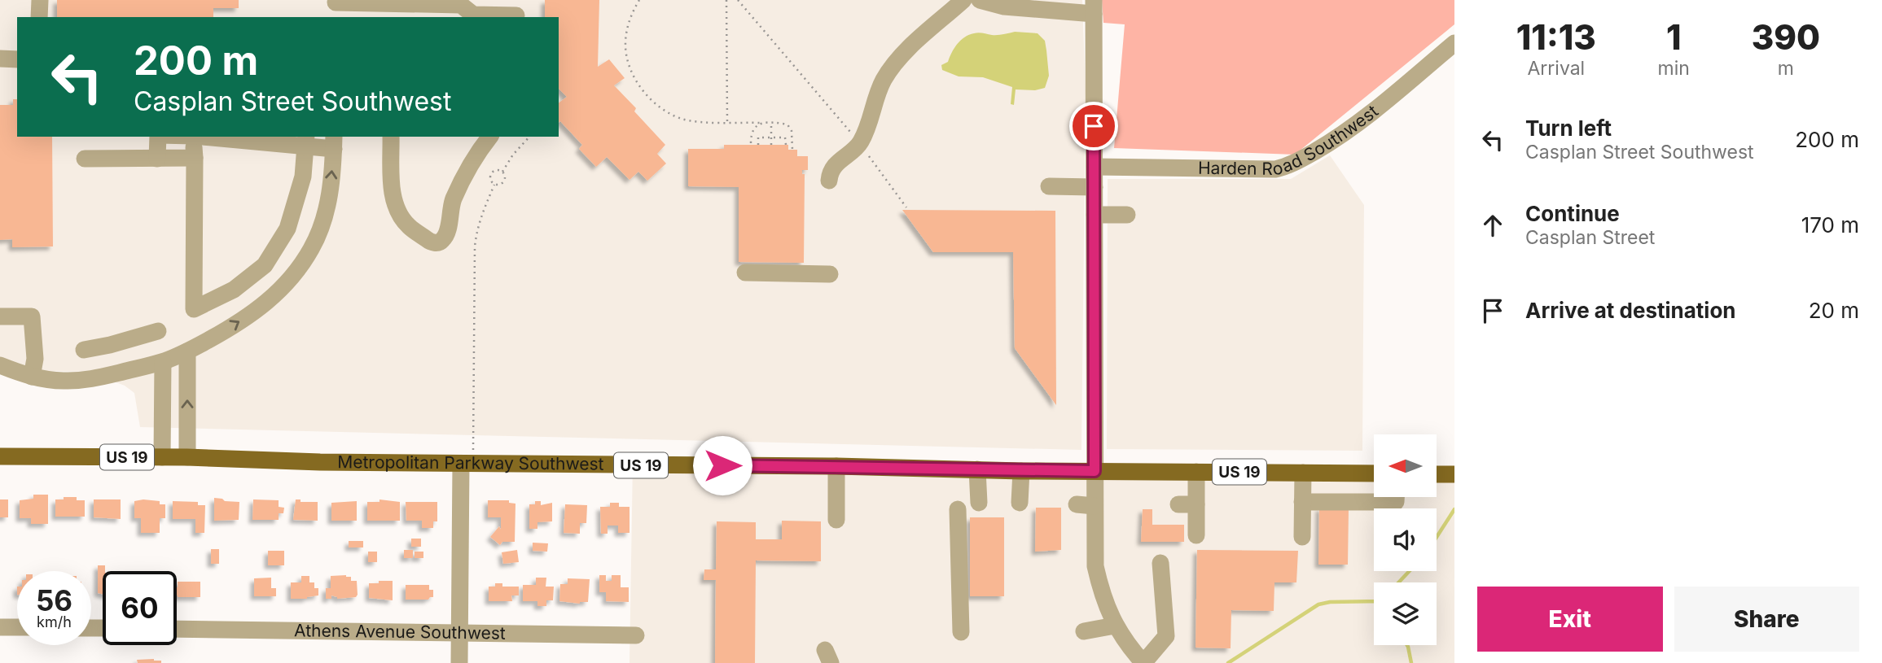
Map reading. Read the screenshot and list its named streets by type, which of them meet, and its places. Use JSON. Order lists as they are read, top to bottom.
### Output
{
  "streets": {
    "main road": ["US 19", "Metropolitan Parkway Southwest"],
    "street": ["Harden Road Southwest", "Athens Avenue Southwest"]
  },
  "north": "left",
  "page": {
    "eta": [
      "11:13",
      "Arrival",
      "1",
      "min",
      "390",
      "m"
    ],
    "turn": ["200 m", "Casplan Street Southwest"],
    "list": [
      {
        "name": "Turn left",
        "note": "Casplan Street Southwest",
        "value": "200 m"
      },
      {
        "name": "Continue",
        "note": "Casplan Street",
        "value": "170 m"
      },
      {
        "name": "Arrive at destination",
        "value": "20 m"
      }
    ],
    "speed": "56 km/h",
    "limit": "60",
    "buttons": ["Exit", "Share"]
  }
}
